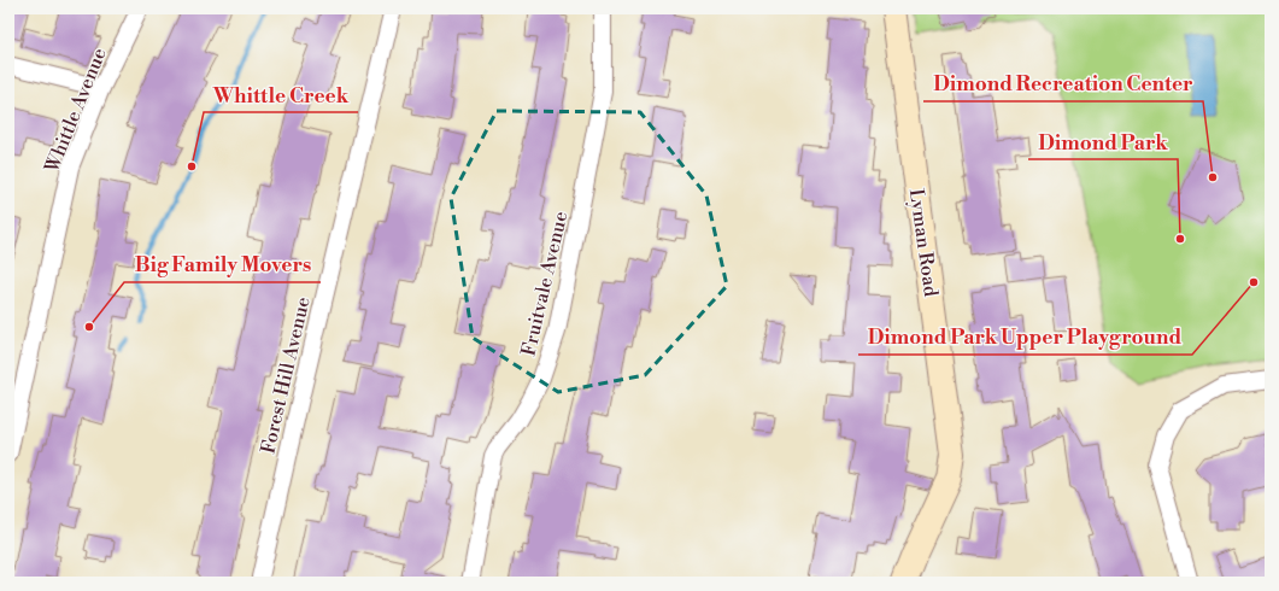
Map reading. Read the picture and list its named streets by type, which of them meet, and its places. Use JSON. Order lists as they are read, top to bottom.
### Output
{
  "streets": {
    "street": [
      "Whittle Avenue",
      "Lyman Road",
      "Fruitvale Avenue",
      "Forest Hill Avenue"
    ]
  },
  "places": [
    "Whittle Creek",
    "Dimond Recreation Center",
    "Dimond Park",
    "Dimond Park Upper Playground",
    "Big Family Movers"
  ]
}
